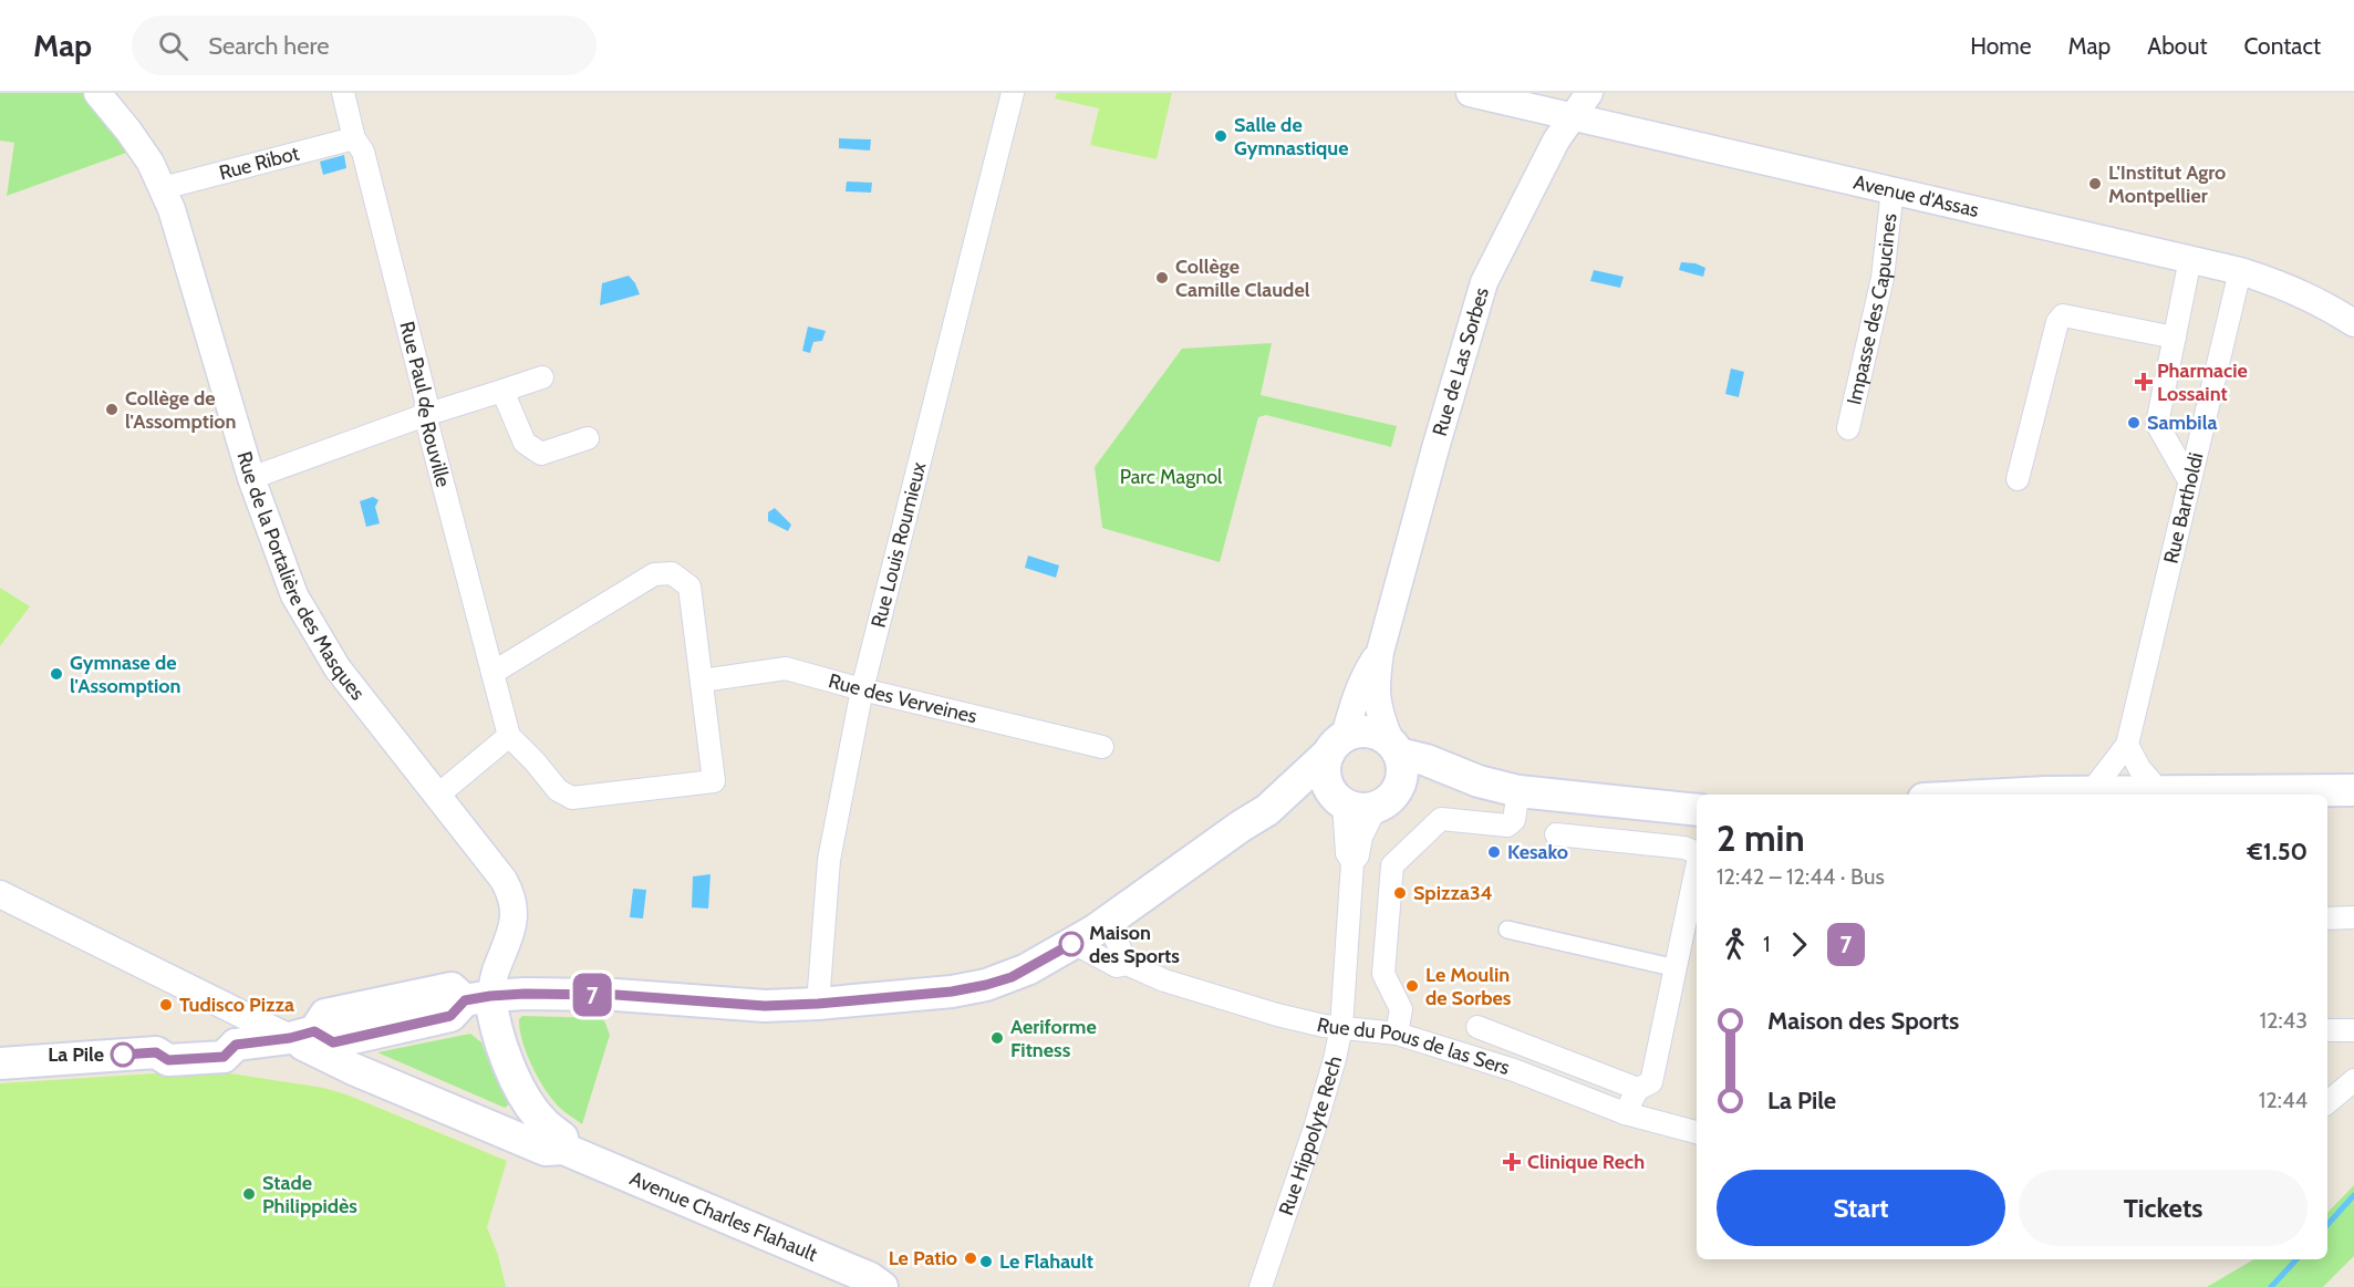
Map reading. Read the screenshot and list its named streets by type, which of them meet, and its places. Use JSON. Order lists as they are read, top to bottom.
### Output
{
  "streets": {
    "main road": ["Avenue Charles Flahault"],
    "street": [
      "Rue Ribot",
      "Avenue d'Assas",
      "Impasse des Capucines",
      "Rue de Las Sorbes",
      "Rue Paul de Rouville",
      "Rue Bartholdi",
      "Rue Louis Roumieux",
      "Rue de la Portalière des Masques",
      "Rue des Verveines",
      "Rue du Pous de las Sers",
      "Rue Hippolyte Rech"
    ]
  },
  "crossings": [
    ["Rue Ribot", "Rue Paul de Rouville"],
    ["Rue Ribot", "Rue de la Portalière des Masques"],
    ["Avenue d'Assas", "Impasse des Capucines"],
    ["Avenue d'Assas", "Rue de Las Sorbes"],
    ["Avenue d'Assas", "Rue Bartholdi"],
    ["Rue de Las Sorbes", "Rue Hippolyte Rech"],
    ["Rue Louis Roumieux", "Rue des Verveines"],
    ["Rue du Pous de las Sers", "Rue Hippolyte Rech"]
  ],
  "parks": ["Parc Magnol"],
  "places": {
    "other": [
      "Salle de Gymnastique",
      "L'Institut Agro Montpellier",
      "Collège Camille Claudel",
      "Collège de l'Assomption",
      "Sambila",
      "Gymnase de l'Assomption",
      "Kesako",
      "Spizza34",
      "Maison des Sports",
      "Le Moulin de Sorbes",
      "Tudisco Pizza",
      "Aeriforme Fitness",
      "La Pile",
      "Stade Philippidès",
      "Le Patio",
      "Le Flahault"
    ],
    "health": ["Pharmacie Lossaint", "Clinique Rech"]
  },
  "lines": ["bus line 7"],
  "page": {
    "header": "Map",
    "search": "Search here",
    "nav": [
      "Home",
      "Map",
      "About",
      "Contact"
    ],
    "on_map": "7",
    "heading": ["2 min", "12:42 – 12:44 · Bus", "€1.50"],
    "legs": ["1", "7"],
    "list": [
      {
        "name": "Maison des Sports",
        "value": "12:43"
      },
      {
        "name": "La Pile",
        "value": "12:44"
      }
    ],
    "buttons": ["Start", "Tickets"]
  }
}
